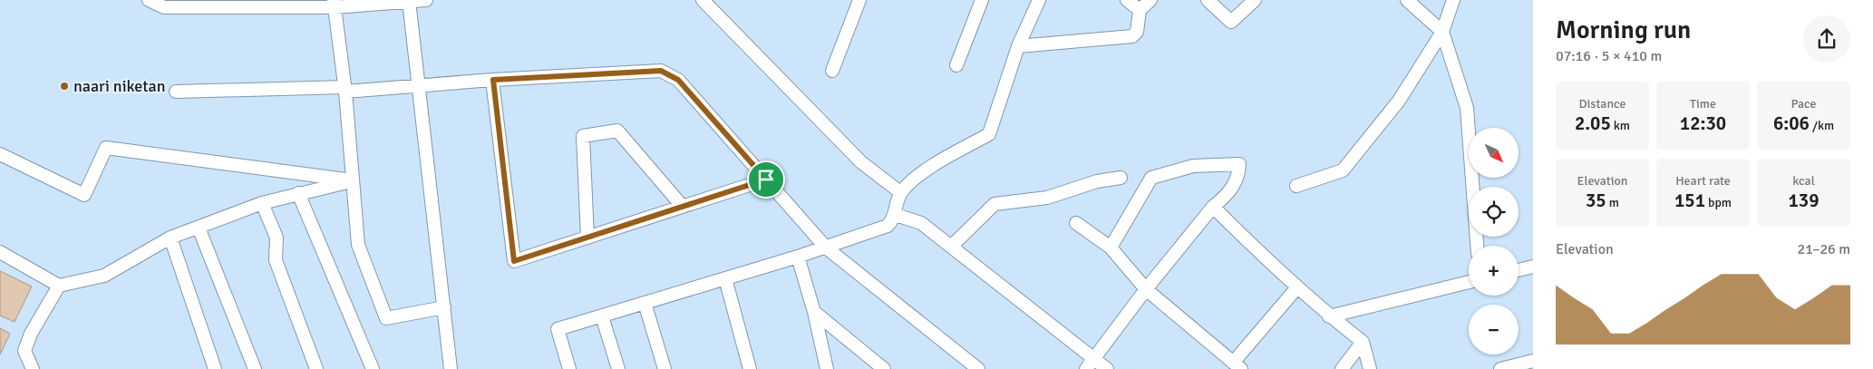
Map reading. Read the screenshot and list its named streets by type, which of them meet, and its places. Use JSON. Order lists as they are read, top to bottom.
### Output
{
  "places": ["naari niketan"],
  "north": "bottom right",
  "page": {
    "heading": ["Morning run", "07:16 · 5 × 410 m"],
    "stats": [
      ["Distance", "2.05 km"],
      ["Time", "12:30"],
      ["Pace", "6:06 /km"],
      ["Elevation", "35 m"],
      ["Heart rate", "151 bpm"],
      ["kcal", "139"]
    ],
    "map_buttons": ["+", "−"],
    "chart": ["Elevation", "21–26 m"]
  }
}
